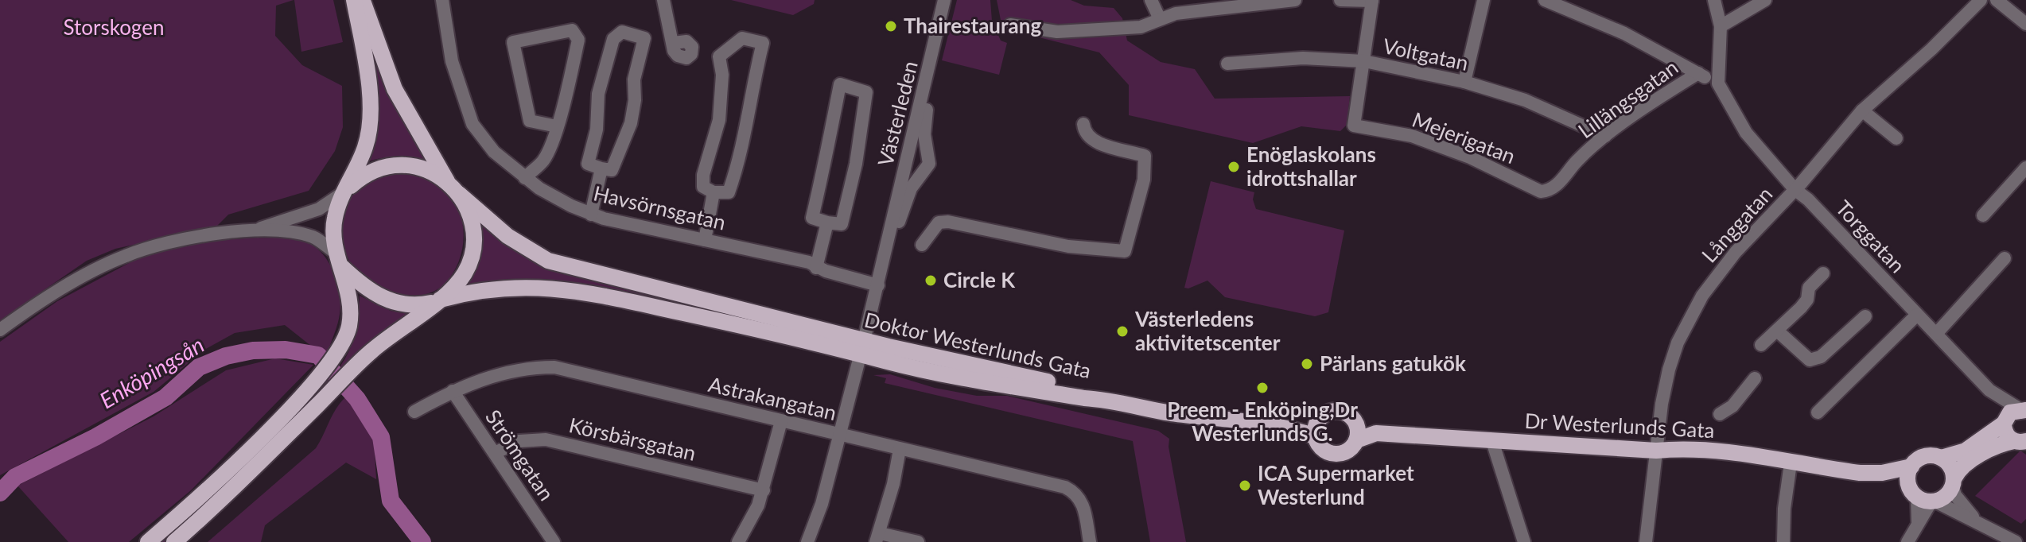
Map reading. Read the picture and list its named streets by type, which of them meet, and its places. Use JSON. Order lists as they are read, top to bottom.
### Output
{
  "streets": {
    "main road": ["Doktor Westerlunds Gata", "Dr Westerlunds Gata"],
    "street": [
      "Voltgatan",
      "Lillängsgatan",
      "Västerleden",
      "Mejerigatan",
      "Havsörnsgatan",
      "Långgatan",
      "Torggatan",
      "Astrakangatan",
      "Körsbärsgatan",
      "Strömgatan"
    ]
  },
  "crossings": [
    ["Voltgatan", "Lillängsgatan"],
    ["Voltgatan", "Mejerigatan"],
    ["Lillängsgatan", "Mejerigatan"],
    ["Västerleden", "Havsörnsgatan"],
    ["Västerleden", "Doktor Westerlunds Gata"],
    ["Västerleden", "Astrakangatan"],
    ["Långgatan", "Torggatan"],
    ["Långgatan", "Dr Westerlunds Gata"],
    ["Torggatan", "Dr Westerlunds Gata"],
    ["Doktor Westerlunds Gata", "Dr Westerlunds Gata"],
    ["Astrakangatan", "Strömgatan"],
    ["Körsbärsgatan", "Strömgatan"]
  ],
  "water": ["Enköpingsån"],
  "parks": ["Storskogen"],
  "places": [
    "Thairestaurang",
    "Enöglaskolans idrottshallar",
    "Circle K",
    "Västerledens aktivitetscenter",
    "Pärlans gatukök",
    "Preem - Enköping,Dr Westerlunds G.",
    "ICA Supermarket Westerlund"
  ]
}
